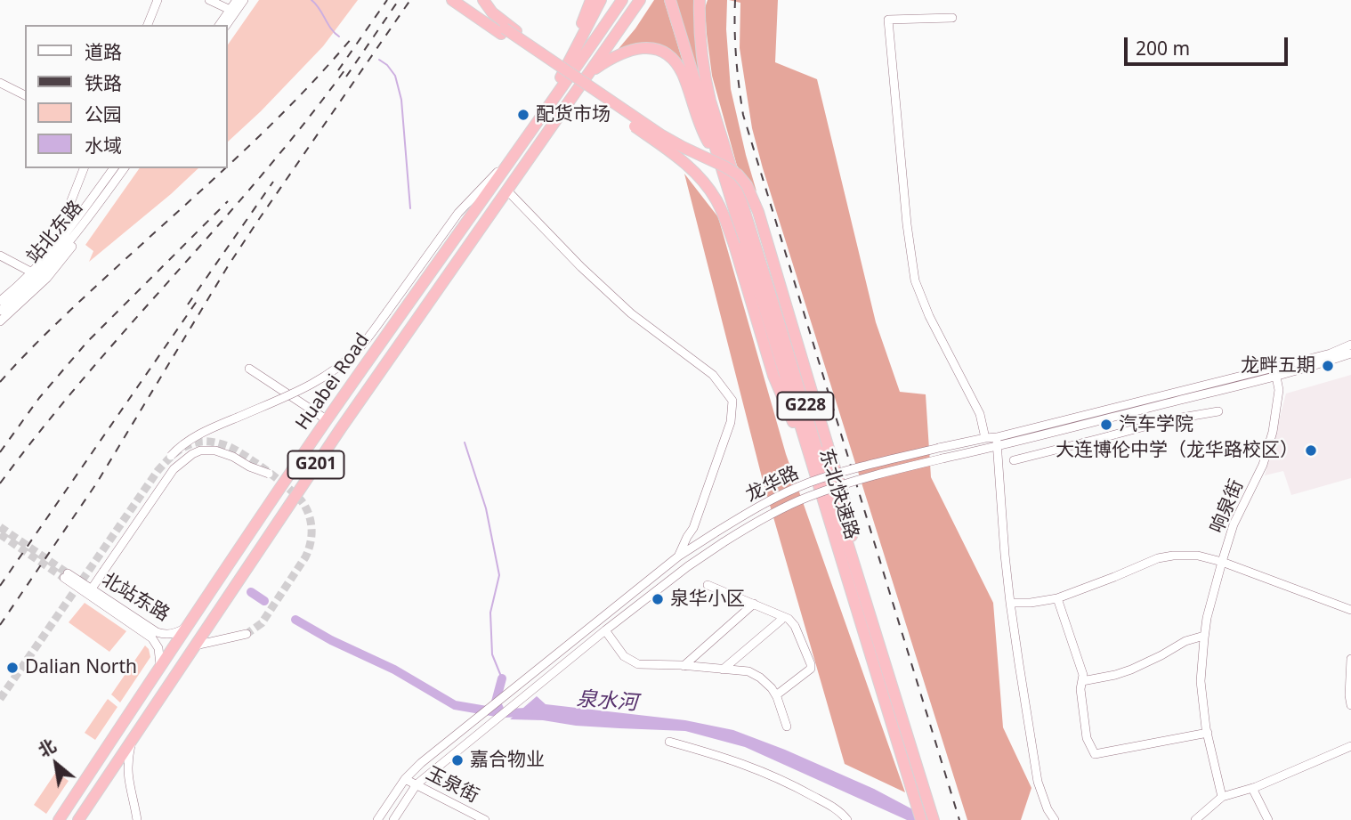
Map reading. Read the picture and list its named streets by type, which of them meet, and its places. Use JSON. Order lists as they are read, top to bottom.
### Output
{
  "streets": {
    "highway": [
      "Huabei Road",
      "G228",
      "G201",
      "东北快速路"
    ],
    "street": [
      "站北东路",
      "龙华路",
      "响泉街",
      "北站东路",
      "玉泉街"
    ]
  },
  "crossings": [
    ["Huabei Road", "北站东路"],
    ["龙华路", "响泉街"],
    ["龙华路", "玉泉街"]
  ],
  "water": ["泉水河"],
  "places": [
    "配货市场",
    "龙畔五期",
    "汽车学院",
    "大连博伦中学（龙华路校区）",
    "泉华小区",
    "Dalian North",
    "嘉合物业"
  ],
  "legend": [
    "道路",
    "铁路",
    "公园",
    "水域"
  ],
  "scale_bar": "200 m",
  "north": "top left"
}
